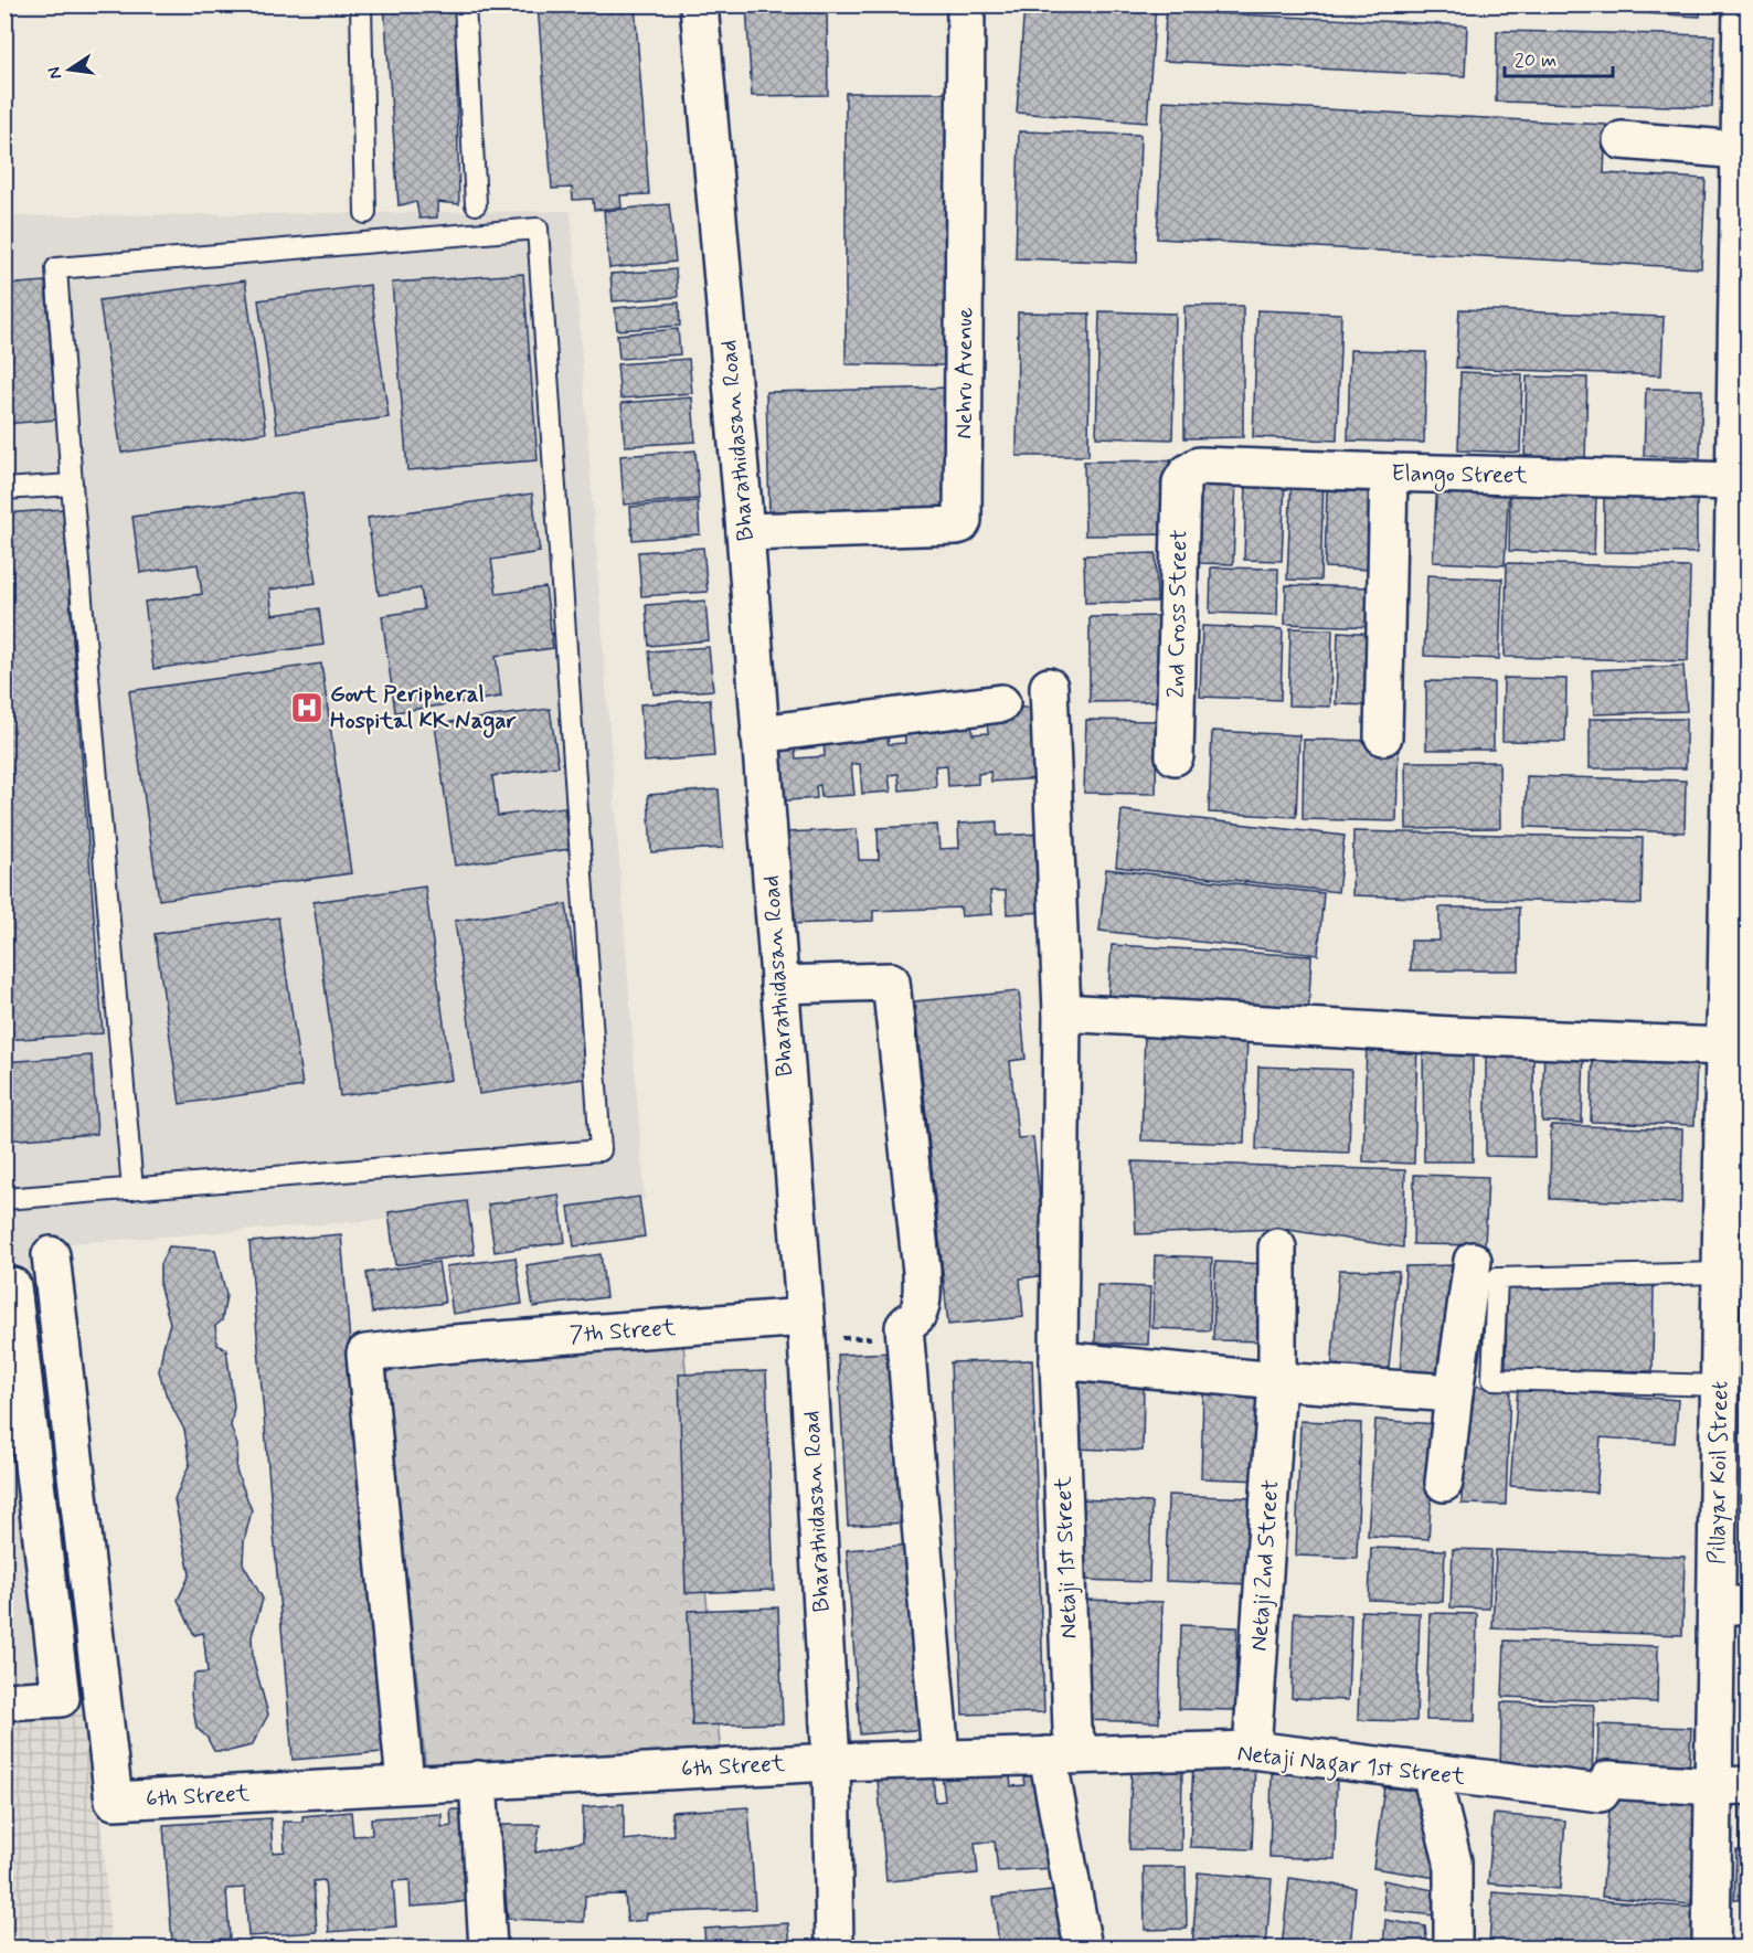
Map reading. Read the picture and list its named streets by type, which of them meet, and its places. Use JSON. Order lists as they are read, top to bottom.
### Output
{
  "streets": {
    "street": [
      "Nehru Avenue",
      "Bharathidasan Road",
      "Elango Street",
      "2nd Cross Street",
      "7th Street",
      "Pillayar Koil Street",
      "Netaji 1st Street",
      "Netaji 2nd Street",
      "Netaji Nagar 1st Street",
      "6th Street"
    ]
  },
  "crossings": [
    ["Nehru Avenue", "Bharathidasan Road"],
    ["Bharathidasan Road", "7th Street"],
    ["Bharathidasan Road", "6th Street"],
    ["Elango Street", "2nd Cross Street"],
    ["Elango Street", "Pillayar Koil Street"],
    ["7th Street", "6th Street"],
    ["Pillayar Koil Street", "Netaji Nagar 1st Street"],
    ["Netaji 1st Street", "Netaji Nagar 1st Street"],
    ["Netaji 2nd Street", "Netaji Nagar 1st Street"],
    ["Netaji Nagar 1st Street", "6th Street"]
  ],
  "places": {
    "hospital": ["Govt Peripheral Hospital KK Nagar"]
  },
  "scale_bar": "20 m",
  "north": "left"
}
